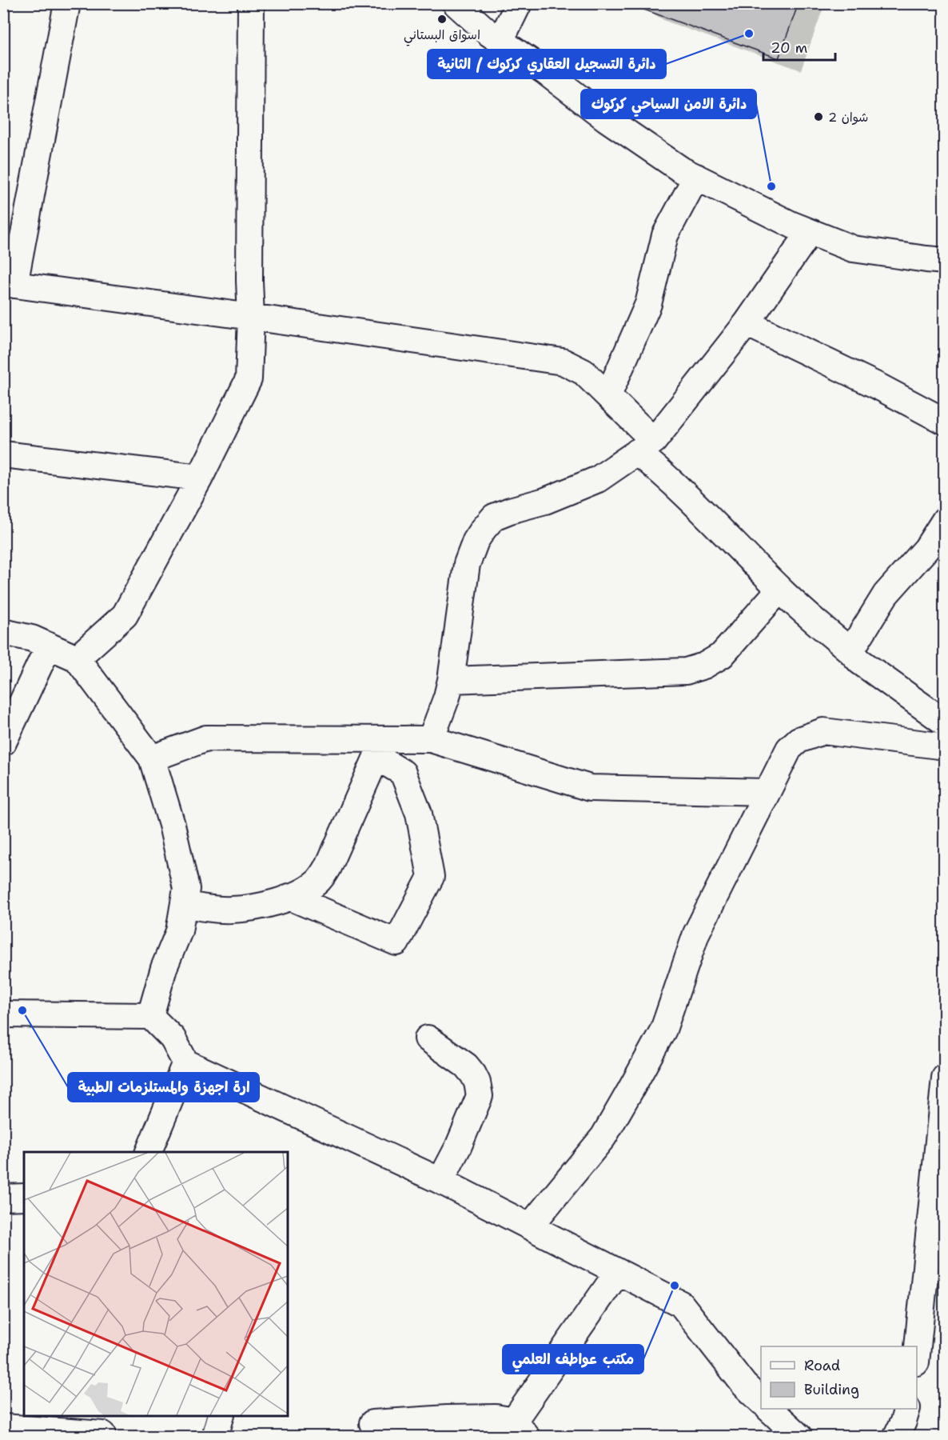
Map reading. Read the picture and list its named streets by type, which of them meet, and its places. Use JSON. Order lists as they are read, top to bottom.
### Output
{
  "places": [
    "اسواق البستاني",
    "دائرة التسجيل العقاري كركوك / الثانية",
    "شوان 2",
    "دائرة الامن السياحي كركوك",
    "ارة اجهزة والمستلزمات الطبية",
    "مكتب عواطف العلمي"
  ],
  "legend": ["Road", "Building"],
  "scale_bar": "20 m"
}
